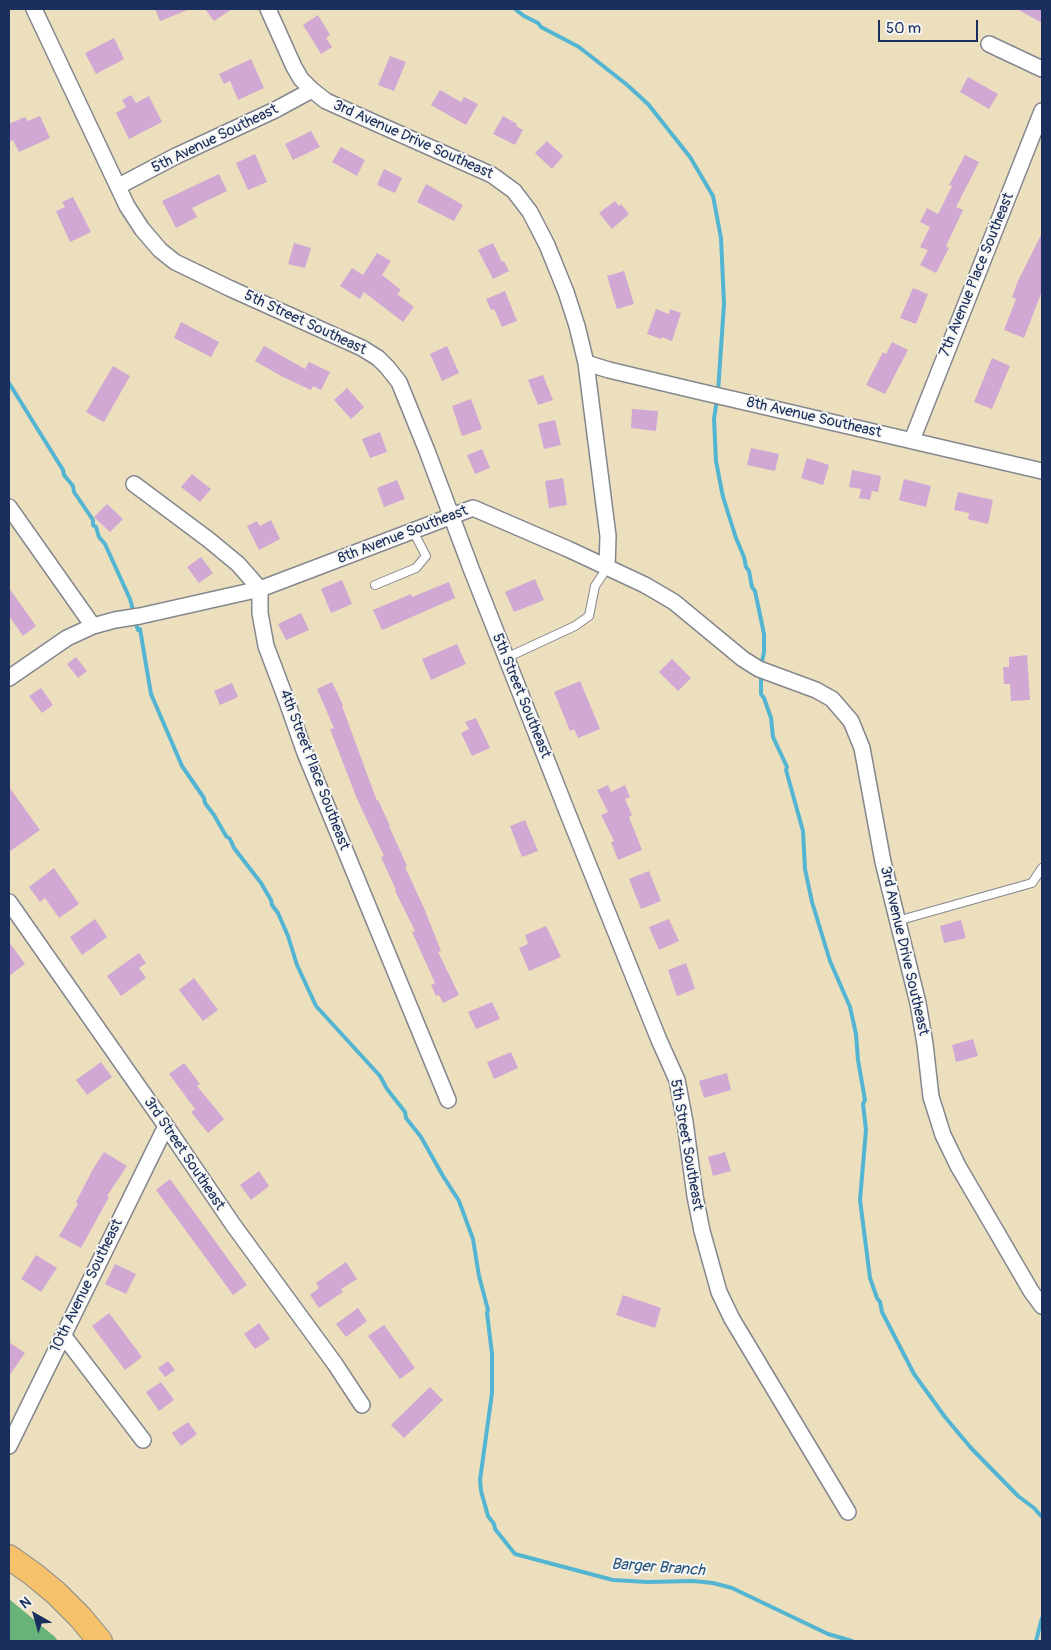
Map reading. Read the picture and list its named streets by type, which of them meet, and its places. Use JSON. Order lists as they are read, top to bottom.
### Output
{
  "streets": {
    "street": [
      "5th Avenue Southeast",
      "3rd Avenue Drive Southeast",
      "7th Avenue Place Southeast",
      "5th Street Southeast",
      "8th Avenue Southeast",
      "4th Street Place Southeast",
      "3rd Street Southeast",
      "10th Avenue Southeast"
    ]
  },
  "crossings": [
    ["5th Avenue Southeast", "3rd Avenue Drive Southeast"],
    ["5th Avenue Southeast", "5th Street Southeast"],
    ["3rd Avenue Drive Southeast", "8th Avenue Southeast"],
    ["7th Avenue Place Southeast", "8th Avenue Southeast"],
    ["5th Street Southeast", "8th Avenue Southeast"],
    ["8th Avenue Southeast", "4th Street Place Southeast"],
    ["3rd Street Southeast", "10th Avenue Southeast"]
  ],
  "water": ["Barger Branch"],
  "scale_bar": "50 m",
  "north": "top left"
}
